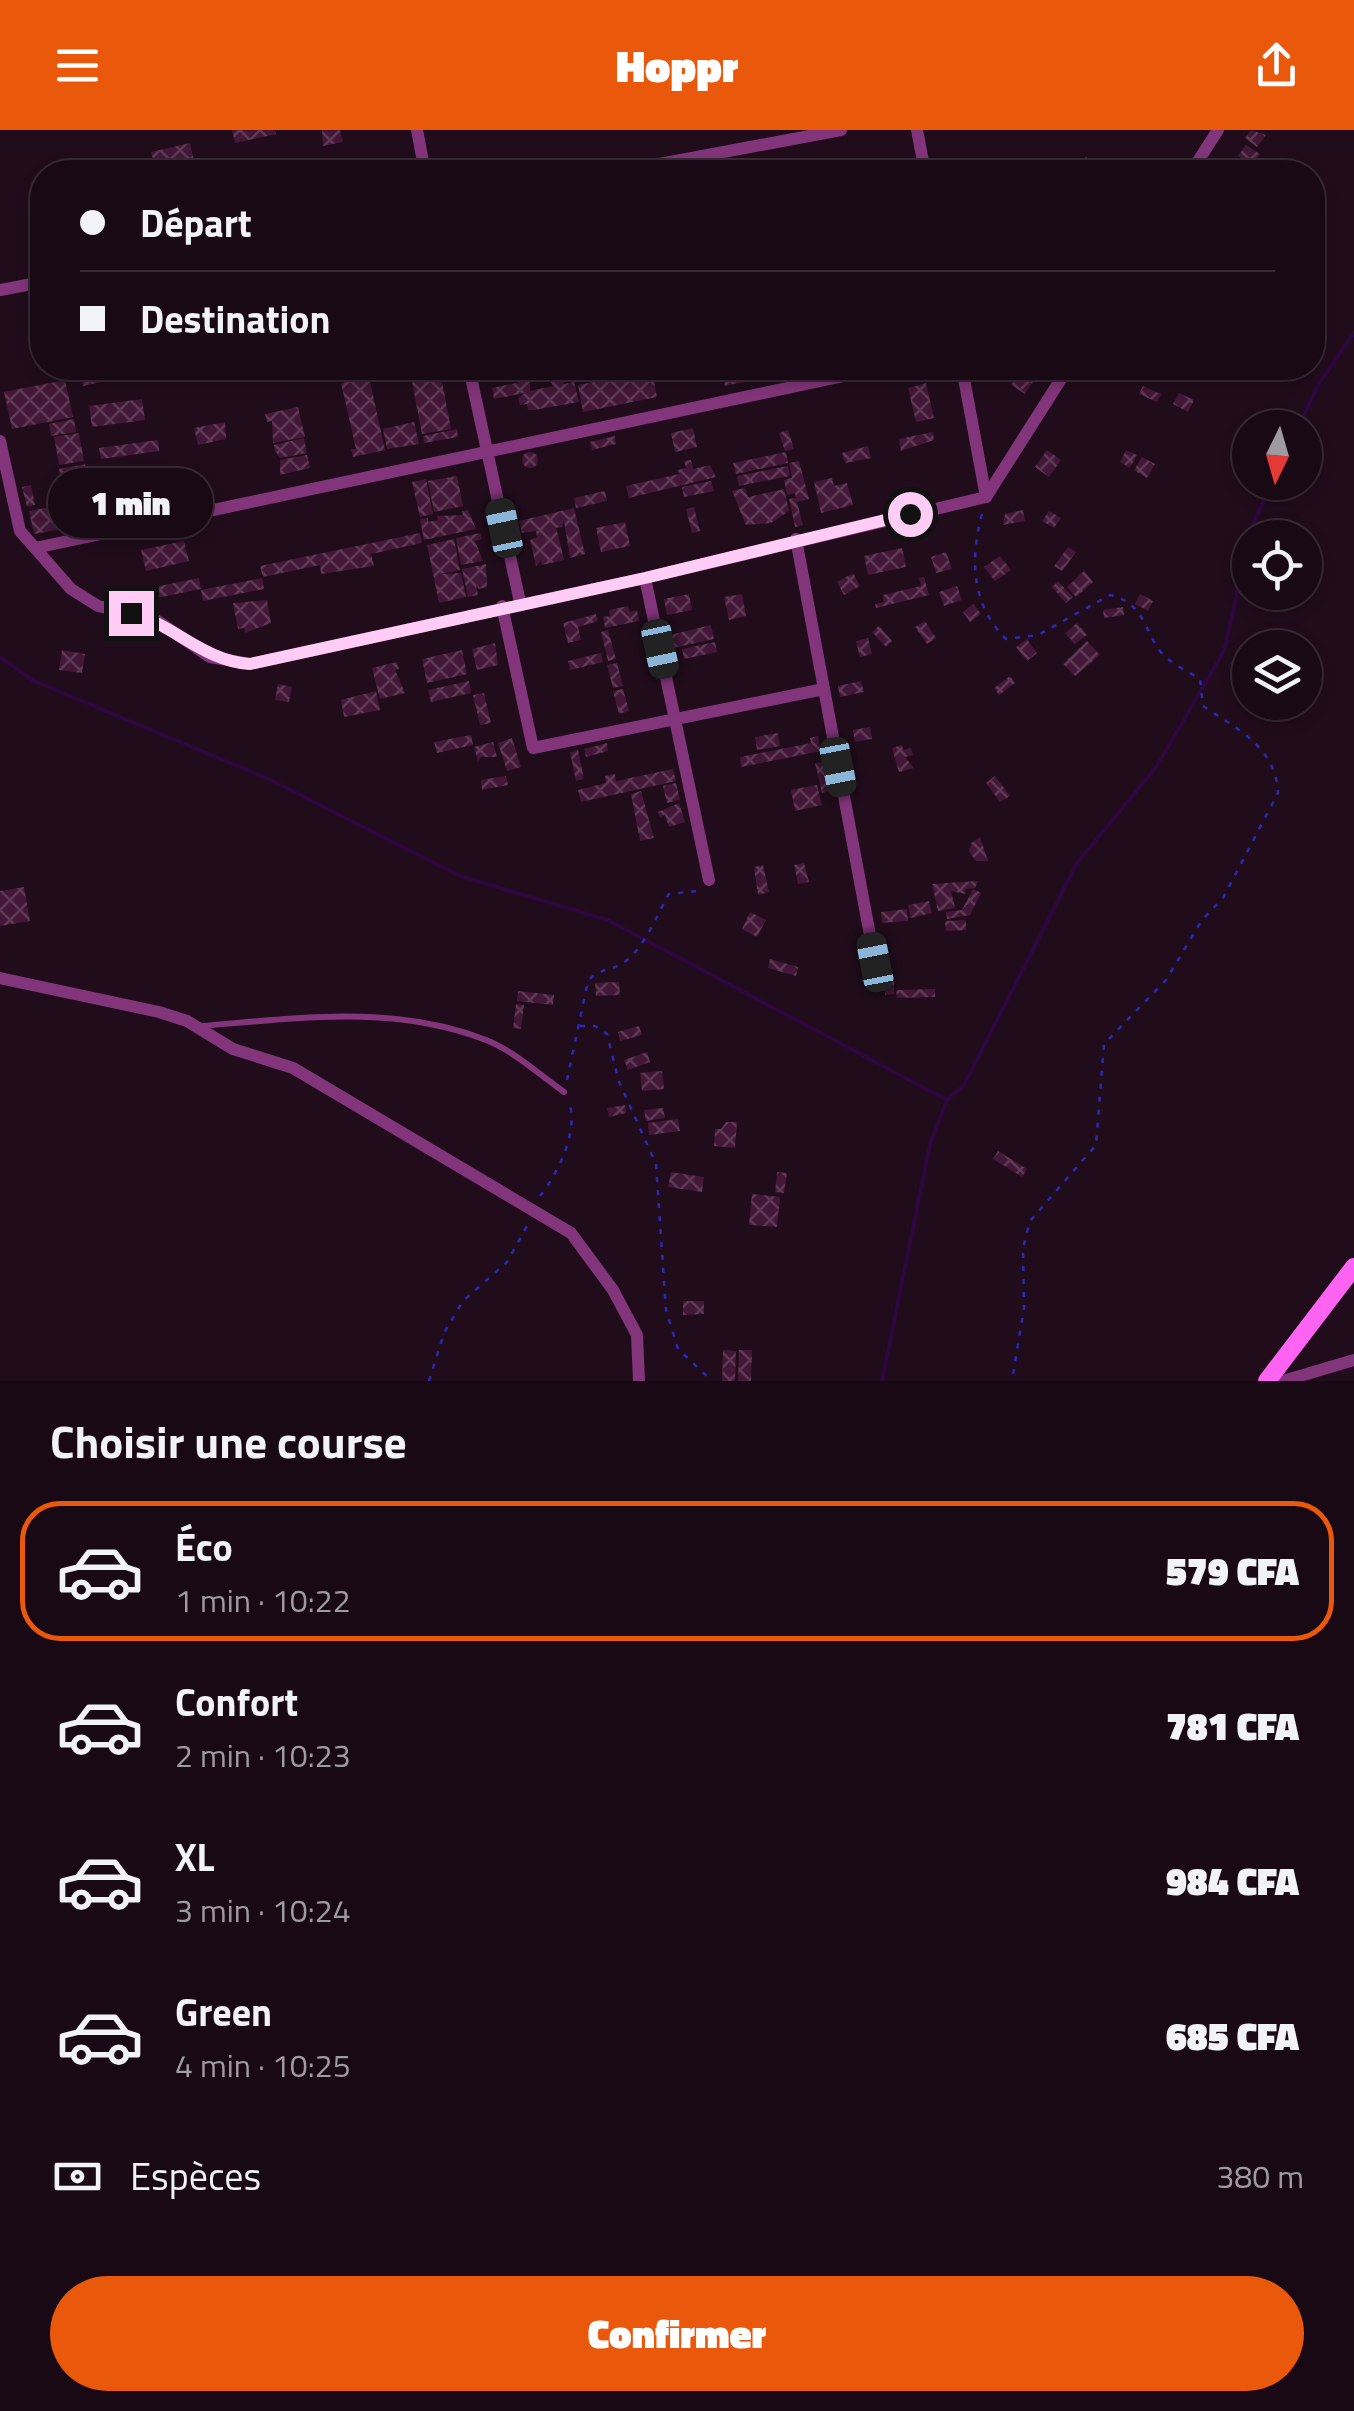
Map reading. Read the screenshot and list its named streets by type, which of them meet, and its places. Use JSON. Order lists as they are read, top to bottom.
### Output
{
  "north": "bottom",
  "page": {
    "header": "Hoppr",
    "banner": ["Départ", "Destination"],
    "bubble": "1 min",
    "heading": "Choisir une course",
    "list": [
      {
        "name": "Éco",
        "note": "1 min · 10:22",
        "value": "579 CFA"
      },
      {
        "name": "Confort",
        "note": "2 min · 10:23",
        "value": "781 CFA"
      },
      {
        "name": "XL",
        "note": "3 min · 10:24",
        "value": "984 CFA"
      },
      {
        "name": "Green",
        "note": "4 min · 10:25",
        "value": "685 CFA"
      }
    ],
    "pay": ["Espèces", "380 m"],
    "buttons": "Confirmer"
  }
}
